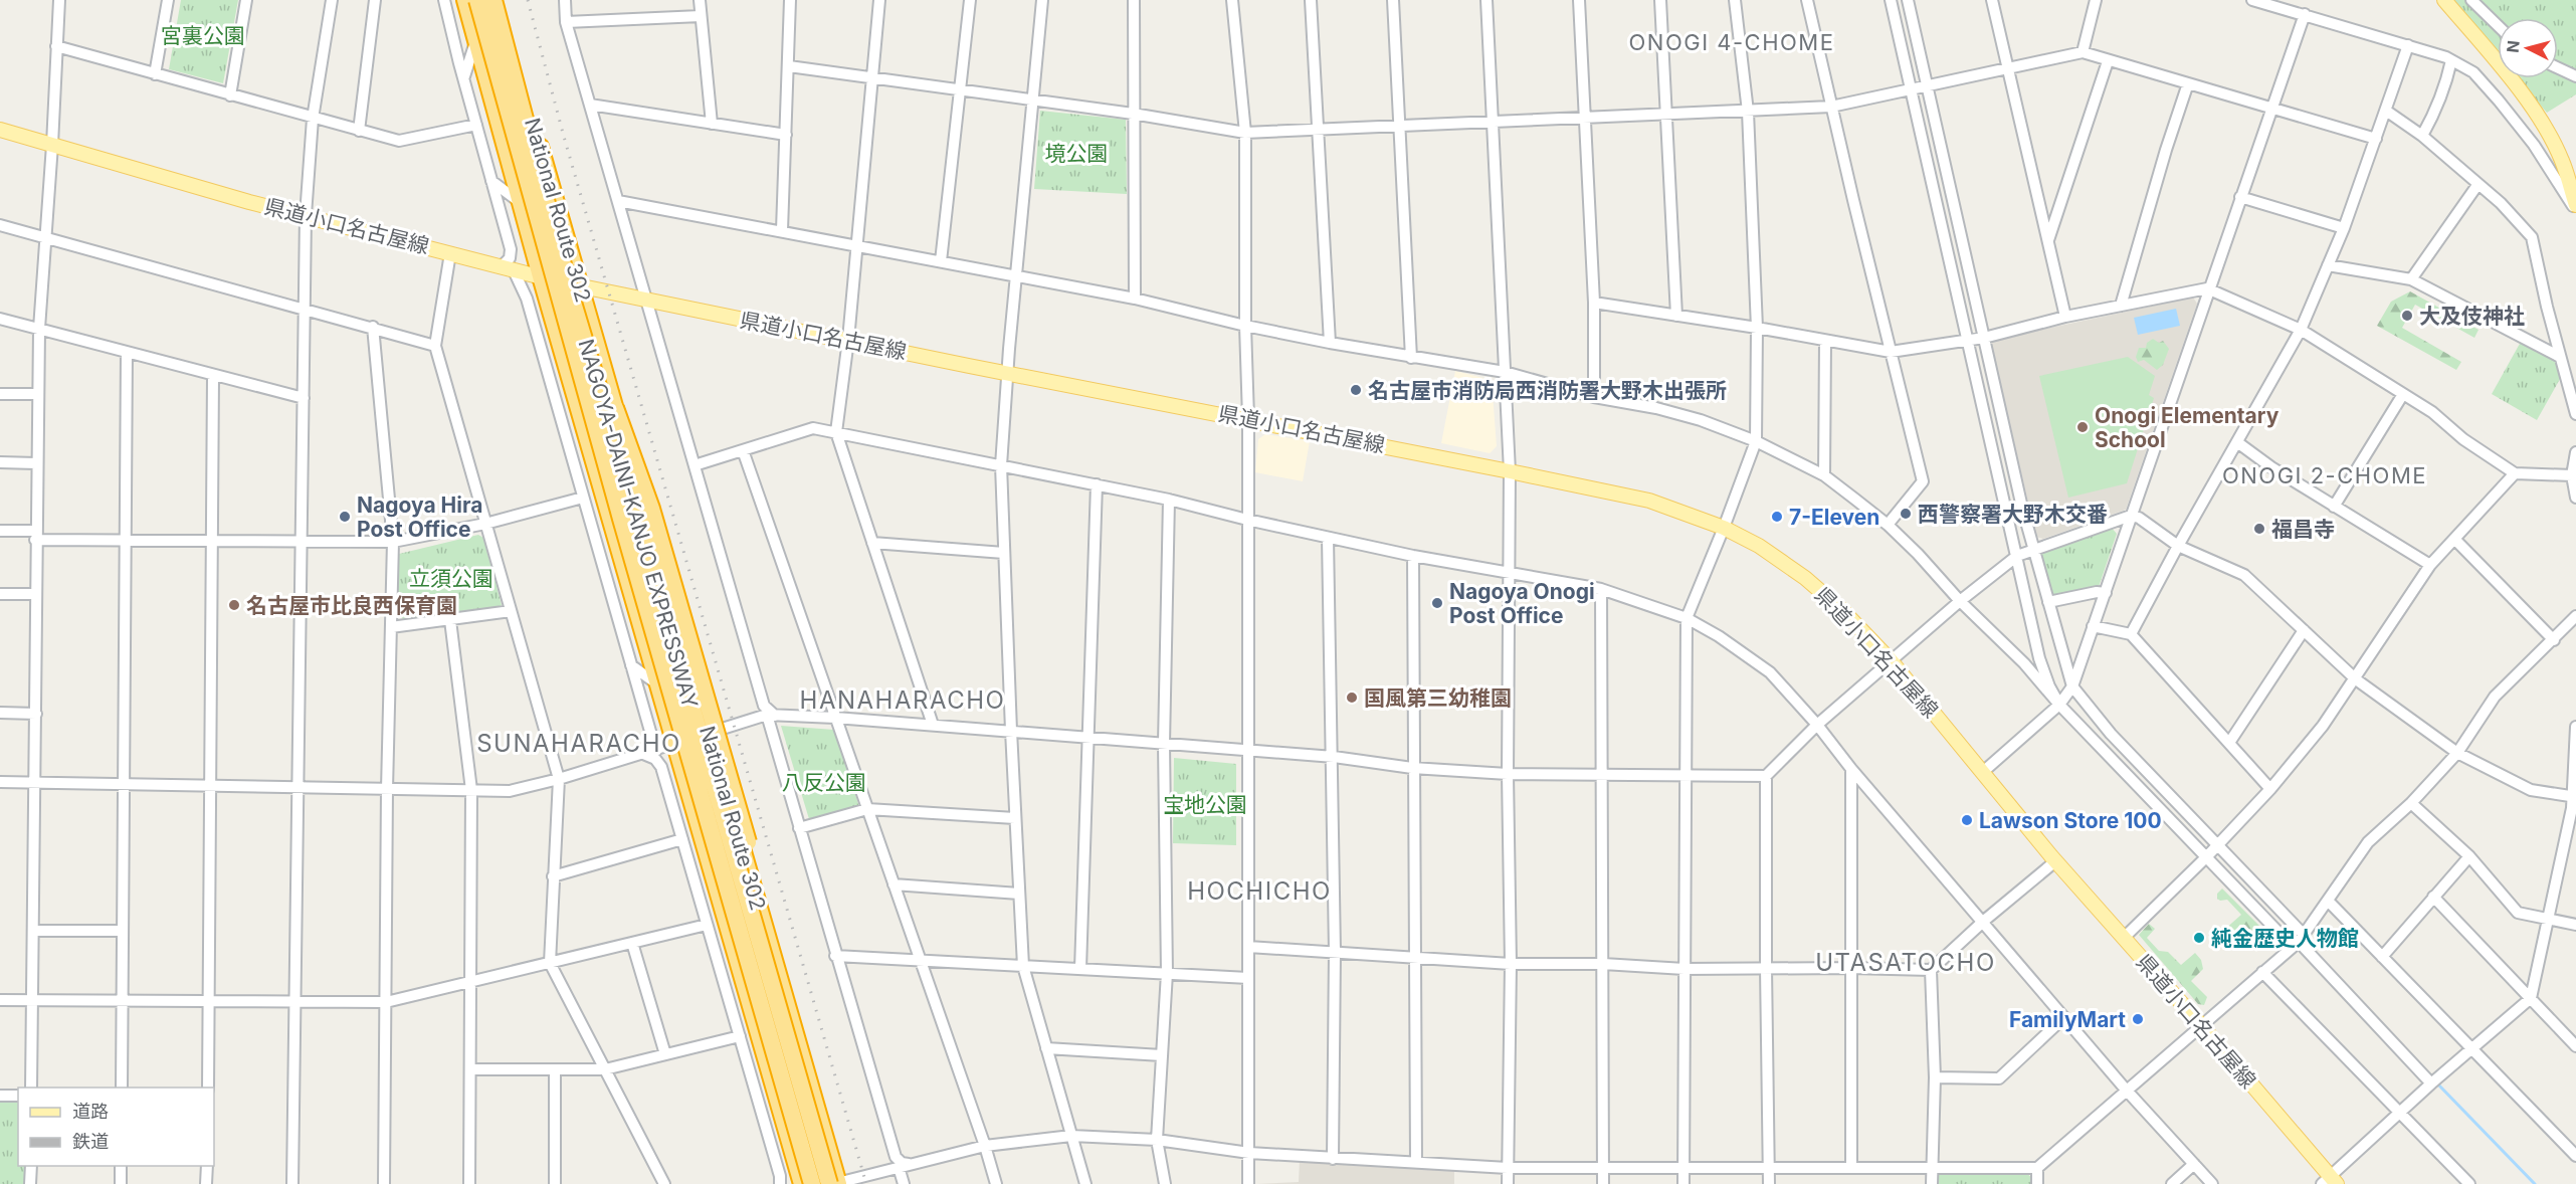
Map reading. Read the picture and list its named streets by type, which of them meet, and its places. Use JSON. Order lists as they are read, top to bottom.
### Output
{
  "streets": {
    "highway": ["National Route 302", "NAGOYA-DAINI-KANJO EXPRESSWAY"],
    "main road": ["県道小口名古屋線"]
  },
  "crossings": [
    ["National Route 302", "県道小口名古屋線"],
    ["National Route 302", "NAGOYA-DAINI-KANJO EXPRESSWAY"]
  ],
  "districts": [
    "ONOGI 4-CHOME",
    "ONOGI 2-CHOME",
    "HANAHARACHO",
    "SUNAHARACHO",
    "HOCHICHO",
    "UTASATOCHO"
  ],
  "parks": [
    "宮裏公園",
    "境公園",
    "立須公園",
    "八反公園",
    "宝地公園"
  ],
  "places": [
    "大及伎神社",
    "名古屋市消防局西消防署大野木出張所",
    "Onogi Elementary School",
    "西警察署大野木交番",
    "Nagoya Hira Post Office",
    "7-Eleven",
    "福昌寺",
    "Nagoya Onogi Post Office",
    "名古屋市比良西保育園",
    "国風第三幼稚園",
    "Lawson Store 100",
    "純金歴史人物館",
    "FamilyMart"
  ],
  "legend": ["道路", "鉄道"],
  "north": "left"
}
